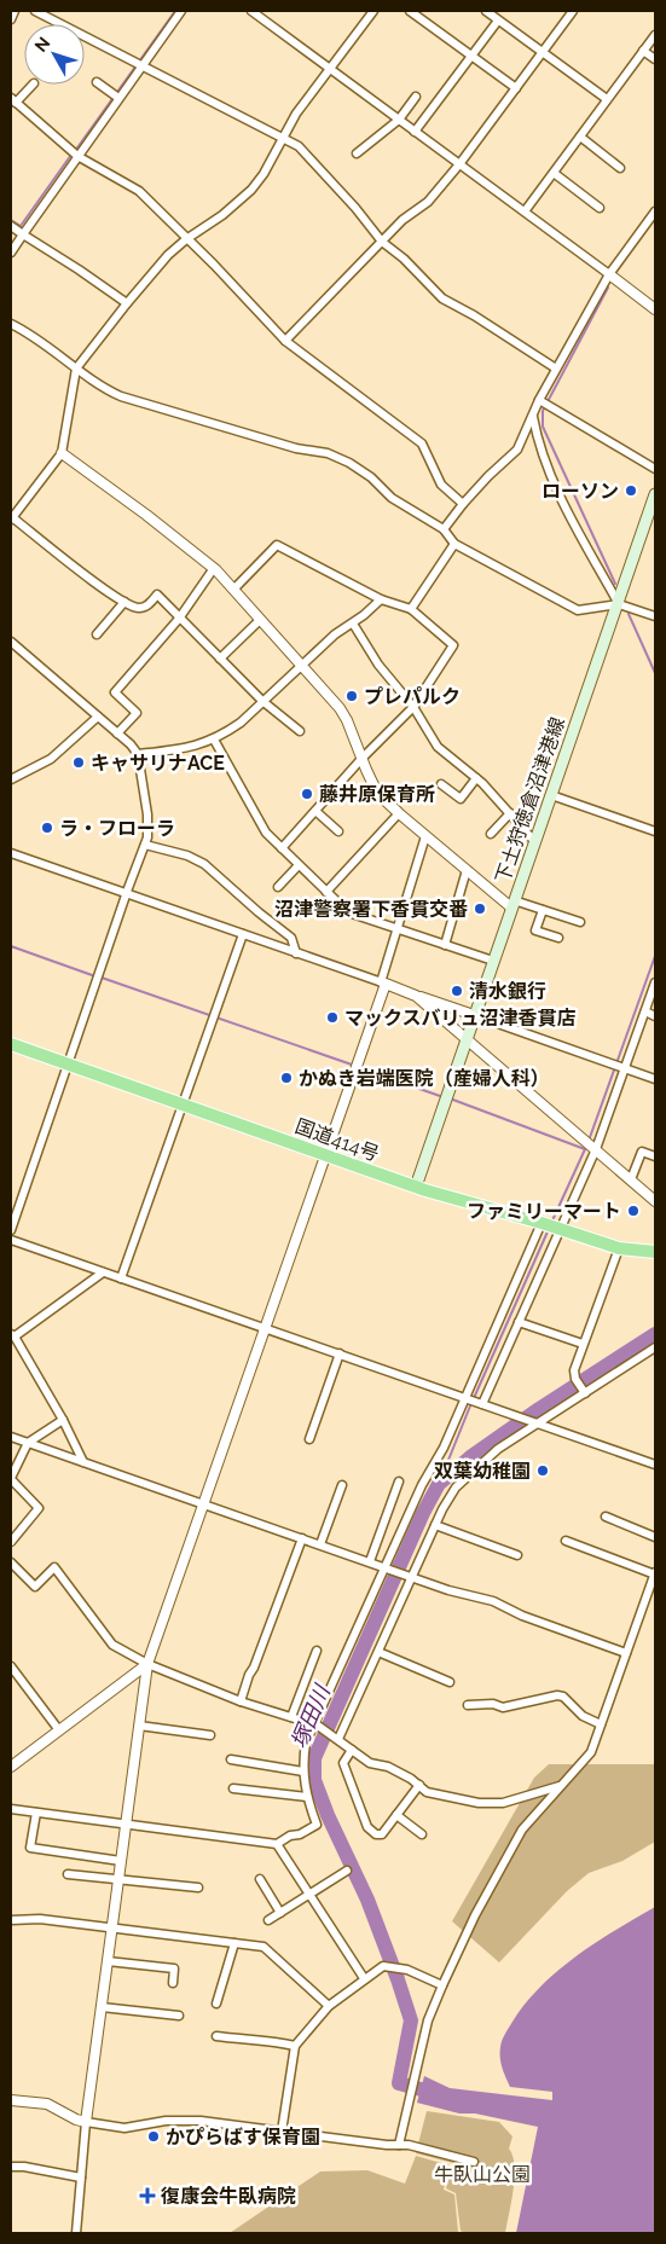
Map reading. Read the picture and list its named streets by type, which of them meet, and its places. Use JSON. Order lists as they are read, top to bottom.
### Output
{
  "streets": {
    "highway": ["国道414号"],
    "main road": ["下土狩徳倉沼津港線"]
  },
  "crossings": [
    ["下土狩徳倉沼津港線", "国道414号"]
  ],
  "water": ["塚田川"],
  "parks": ["牛臥山公園"],
  "places": {
    "other": [
      "ローソン",
      "プレパルク",
      "キャサリナACE",
      "藤井原保育所",
      "ラ・フローラ",
      "沼津警察署下香貫交番",
      "清水銀行",
      "マックスバリュ沼津香貫店",
      "かぬき岩端医院（産婦人科）",
      "ファミリーマート",
      "双葉幼稚園",
      "かぴらばす保育園"
    ],
    "health": ["復康会牛臥病院"]
  },
  "north": "top left"
}
